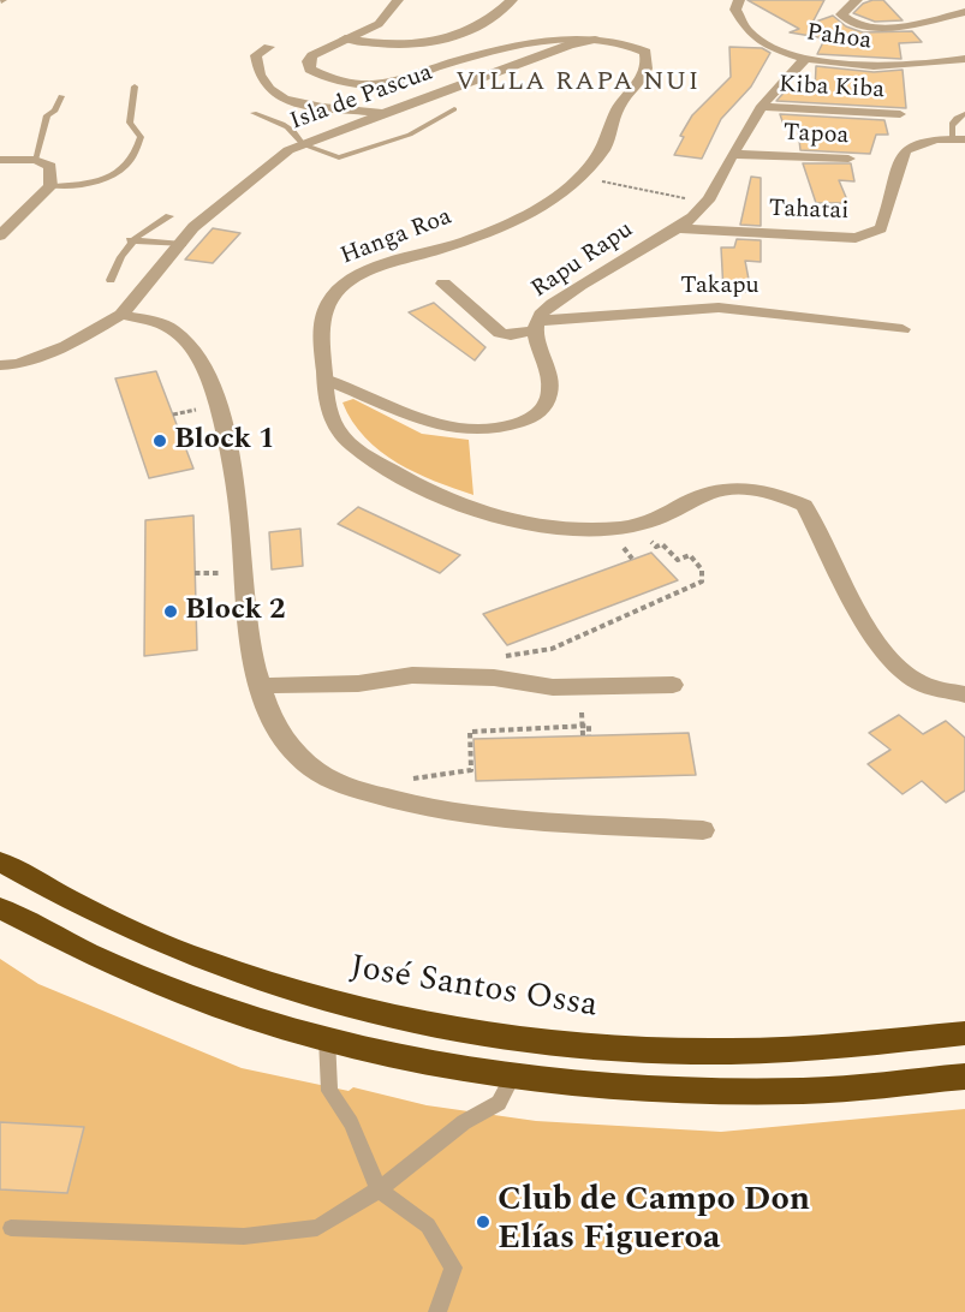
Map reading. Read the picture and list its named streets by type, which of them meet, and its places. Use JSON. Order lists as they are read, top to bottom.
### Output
{
  "streets": {
    "highway": ["José Santos Ossa"],
    "street": [
      "Pahoa",
      "Kiba Kiba",
      "Isla de Pascua",
      "Tapoa",
      "Tahatai",
      "Hanga Roa",
      "Rapu Rapu",
      "Takapu"
    ]
  },
  "crossings": [
    ["Pahoa", "Rapu Rapu"],
    ["Kiba Kiba", "Rapu Rapu"],
    ["Isla de Pascua", "Hanga Roa"],
    ["Tapoa", "Rapu Rapu"],
    ["Tahatai", "Rapu Rapu"],
    ["Hanga Roa", "Rapu Rapu"],
    ["Rapu Rapu", "Takapu"]
  ],
  "districts": ["VILLA RAPA NUI"],
  "places": ["Block 1", "Block 2", "Club de Campo Don Elías Figueroa"]
}
